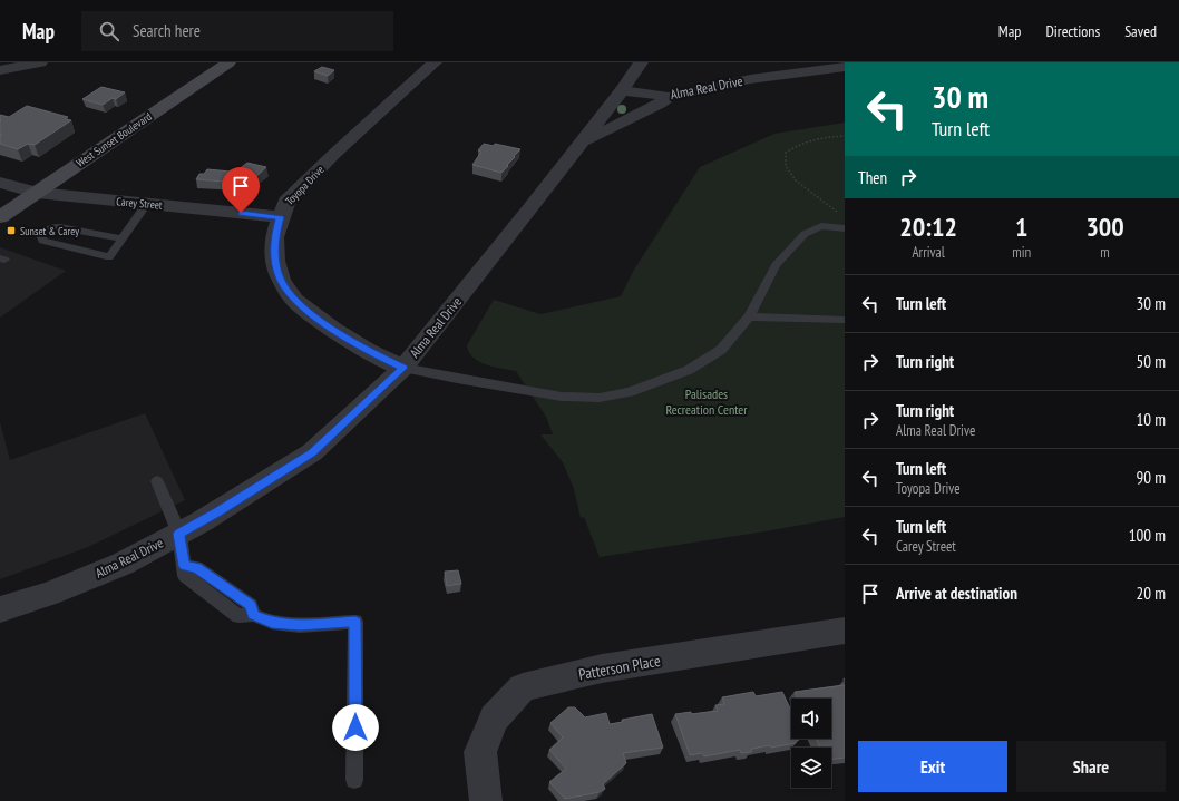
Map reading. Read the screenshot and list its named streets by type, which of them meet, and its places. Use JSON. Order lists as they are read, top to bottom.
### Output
{
  "streets": {
    "main road": ["West Sunset Boulevard"],
    "street": [
      "Alma Real Drive",
      "Toyopa Drive",
      "Carey Street",
      "Patterson Place"
    ]
  },
  "crossings": [
    ["Alma Real Drive", "Toyopa Drive"],
    ["West Sunset Boulevard", "Carey Street"],
    ["Toyopa Drive", "Carey Street"]
  ],
  "parks": ["Palisades Recreation Center"],
  "places": {
    "transit": ["Sunset & Carey"]
  },
  "page": {
    "header": "Map",
    "search": "Search here",
    "nav": ["Map", "Directions", "Saved"],
    "turn": ["30 m", "Turn left"],
    "then": "Then",
    "eta": [
      "20:12",
      "Arrival",
      "1",
      "min",
      "300",
      "m"
    ],
    "list": [
      {
        "name": "Turn left",
        "value": "30 m"
      },
      {
        "name": "Turn right",
        "value": "50 m"
      },
      {
        "name": "Turn right",
        "note": "Alma Real Drive",
        "value": "10 m"
      },
      {
        "name": "Turn left",
        "note": "Toyopa Drive",
        "value": "90 m"
      },
      {
        "name": "Turn left",
        "note": "Carey Street",
        "value": "100 m"
      },
      {
        "name": "Arrive at destination",
        "value": "20 m"
      }
    ],
    "buttons": ["Exit", "Share"]
  }
}
